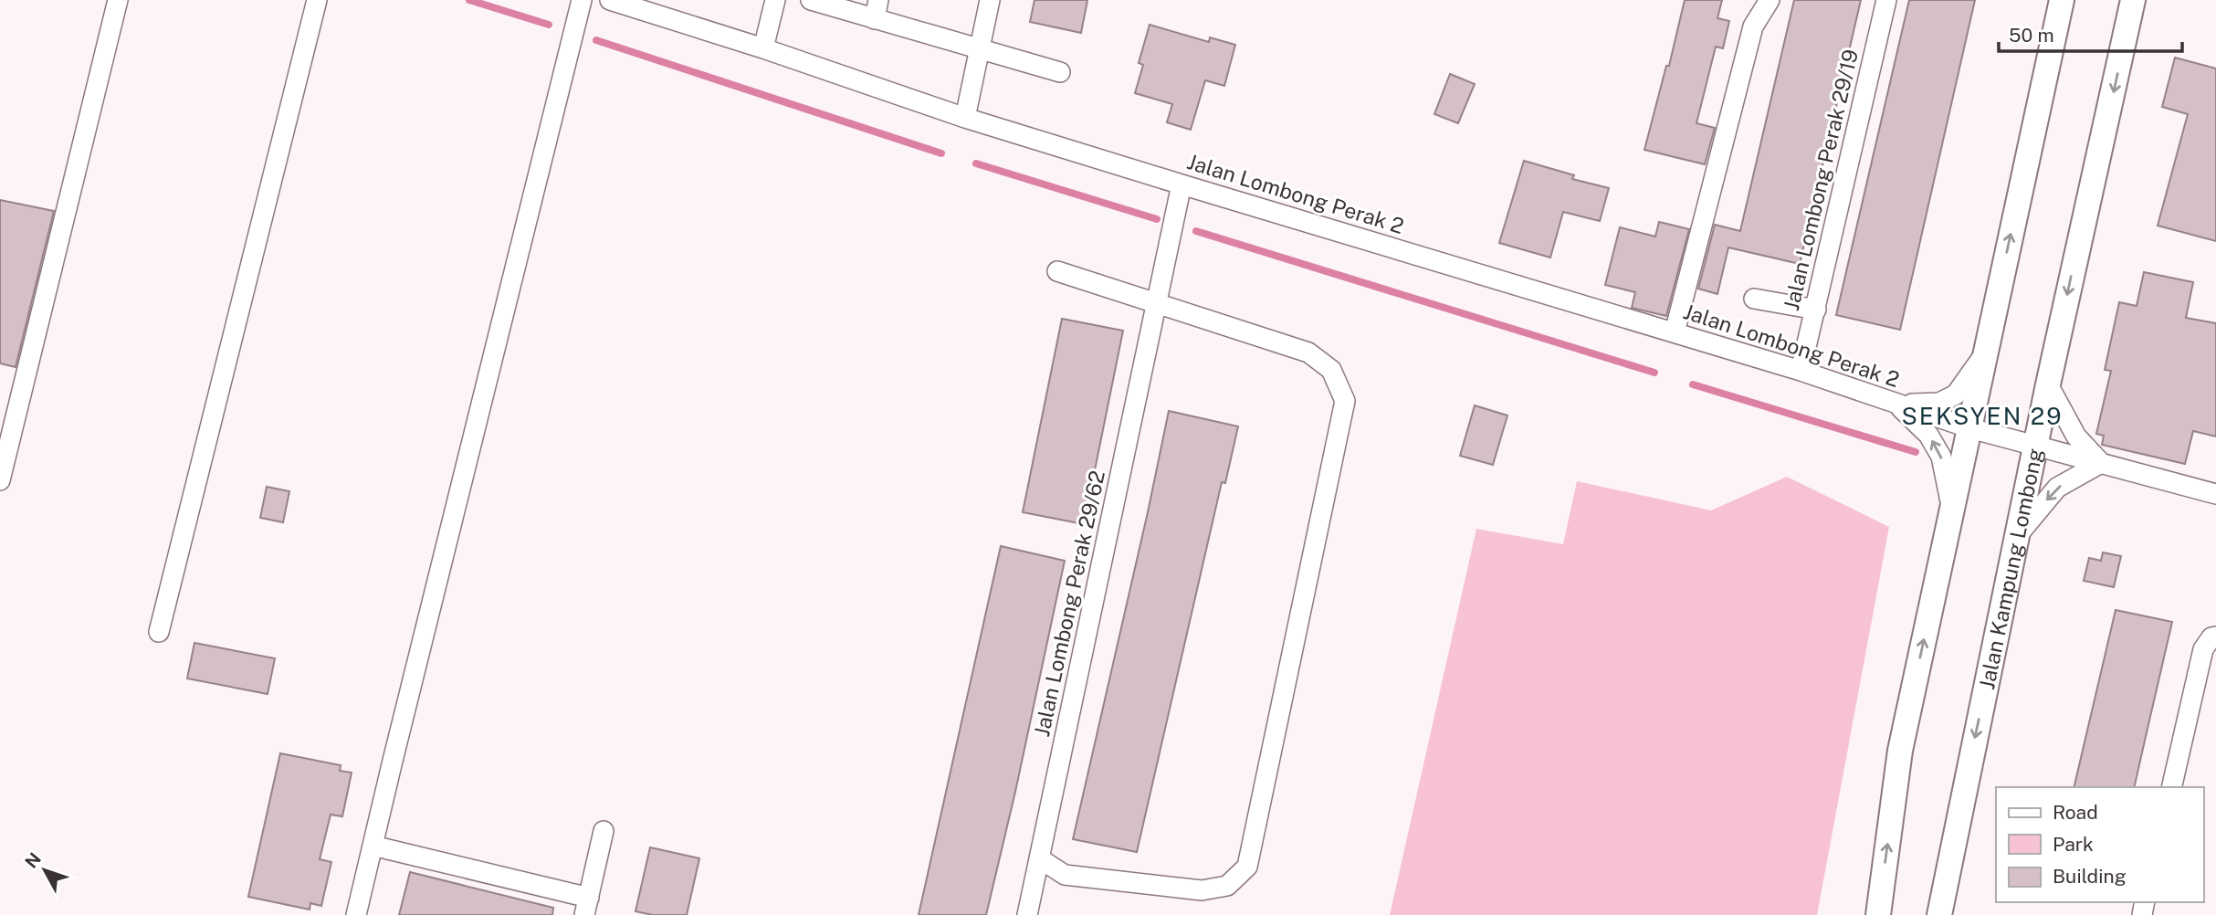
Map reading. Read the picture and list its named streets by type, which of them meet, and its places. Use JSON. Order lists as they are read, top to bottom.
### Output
{
  "streets": {
    "street": [
      "Jalan Lombong Perak 29/19",
      "Jalan Lombong Perak 2",
      "Jalan Kampung Lombong",
      "Jalan Lombong Perak 29/62"
    ]
  },
  "crossings": [
    ["Jalan Lombong Perak 29/19", "Jalan Lombong Perak 2"],
    ["Jalan Lombong Perak 2", "Jalan Kampung Lombong"],
    ["Jalan Lombong Perak 2", "Jalan Lombong Perak 29/62"]
  ],
  "districts": ["SEKSYEN 29"],
  "legend": ["Road", "Park", "Building"],
  "scale_bar": "50 m",
  "north": "top left"
}
